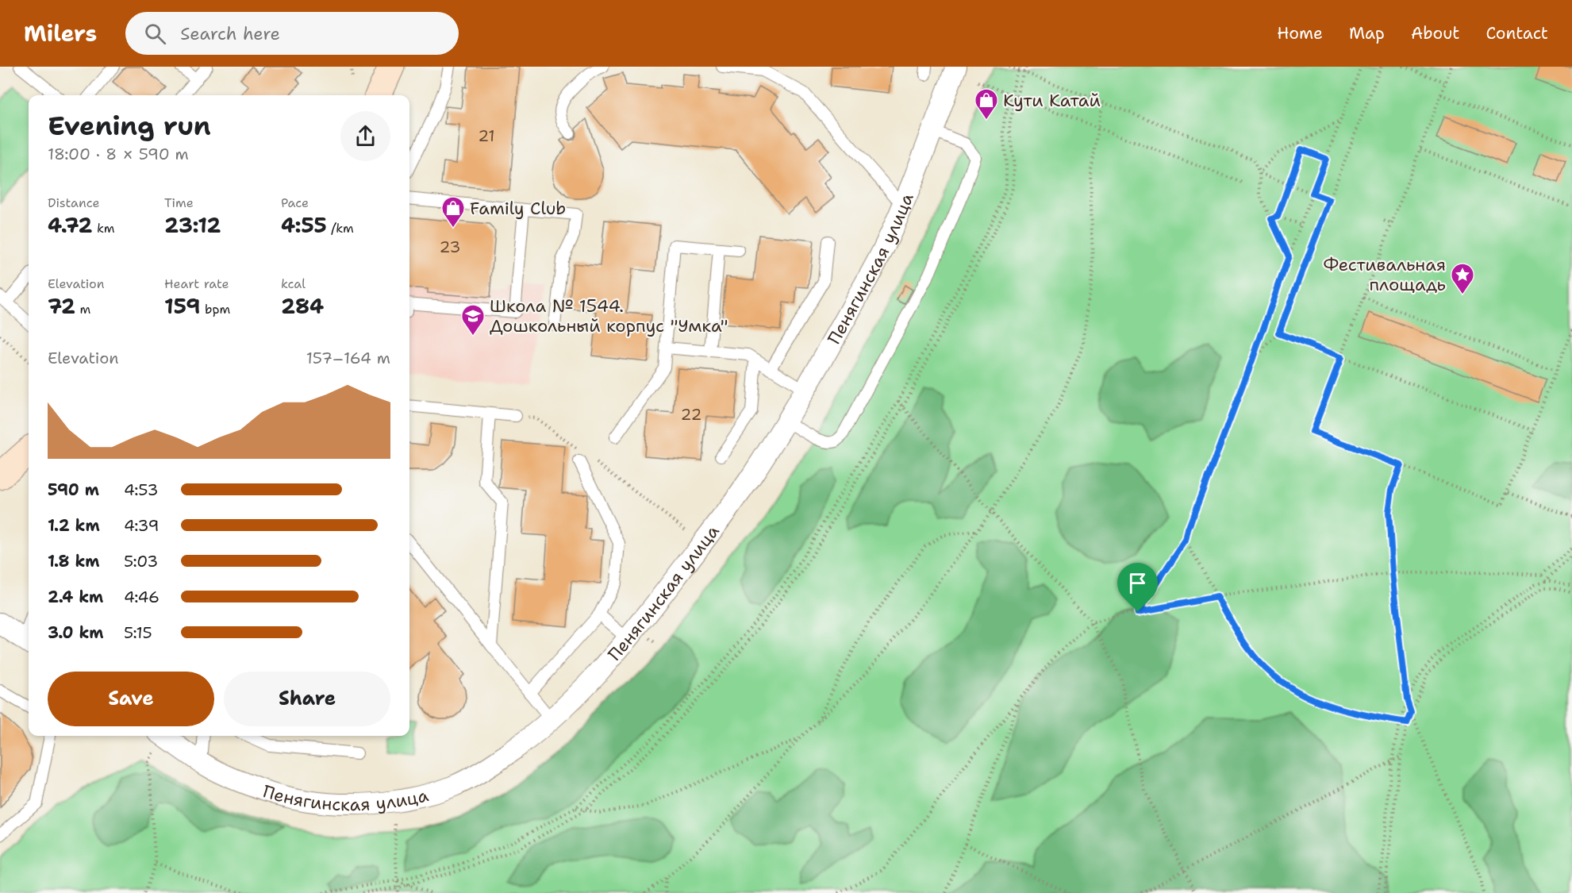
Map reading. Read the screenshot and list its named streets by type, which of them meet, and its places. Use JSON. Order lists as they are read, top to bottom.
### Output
{
  "streets": {
    "street": ["Пенягинская улица"]
  },
  "places": {
    "shop": ["Кути Катай", "Family Club"],
    "place": ["Фестивальная площадь"],
    "school or university": ["Школа № 1544. Дошкольный корпус \"Умка\""]
  },
  "house_numbers": ["21", "23", "22"],
  "page": {
    "header": "Milers",
    "search": "Search here",
    "nav": [
      "Home",
      "Map",
      "About",
      "Contact"
    ],
    "heading": ["Evening run", "18:00 · 8 × 590 m"],
    "stats": [
      ["Distance", "4.72 km"],
      ["Time", "23:12"],
      ["Pace", "4:55 /km"],
      ["Elevation", "72 m"],
      ["Heart rate", "159 bpm"],
      ["kcal", "284"]
    ],
    "chart": ["Elevation", "157–164 m"],
    "list": [
      {
        "name": "590 m",
        "note": "4:53"
      },
      {
        "name": "1.2 km",
        "note": "4:39"
      },
      {
        "name": "1.8 km",
        "note": "5:03"
      },
      {
        "name": "2.4 km",
        "note": "4:46"
      },
      {
        "name": "3.0 km",
        "note": "5:15"
      }
    ],
    "buttons": ["Save", "Share"]
  }
}
